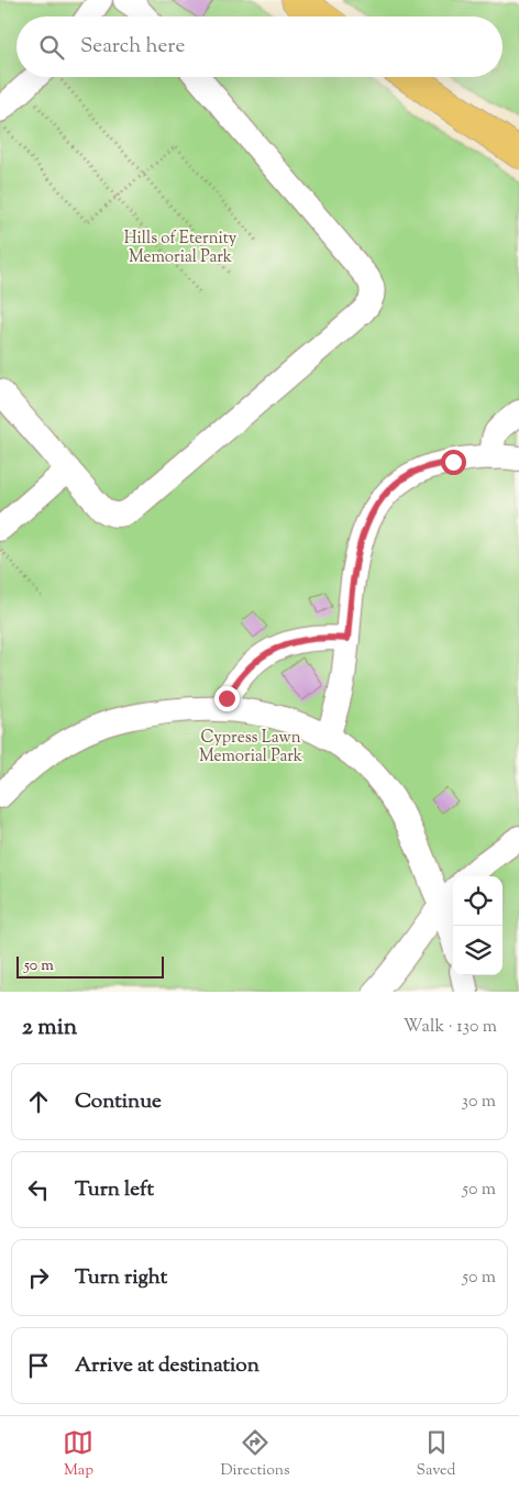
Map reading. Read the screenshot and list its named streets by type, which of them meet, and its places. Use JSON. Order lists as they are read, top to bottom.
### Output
{
  "parks": ["Hills of Eternity Memorial Park", "Cypress Lawn Memorial Park"],
  "scale_bar": "50 m",
  "page": {
    "search": "Search here",
    "scale": "50 m",
    "heading": ["2 min", "Walk · 130 m"],
    "list": [
      ["Continue", "30 m"],
      ["Turn left", "50 m"],
      ["Turn right", "50 m"],
      "Arrive at destination"
    ],
    "nav": ["Map", "Directions", "Saved"]
  }
}
